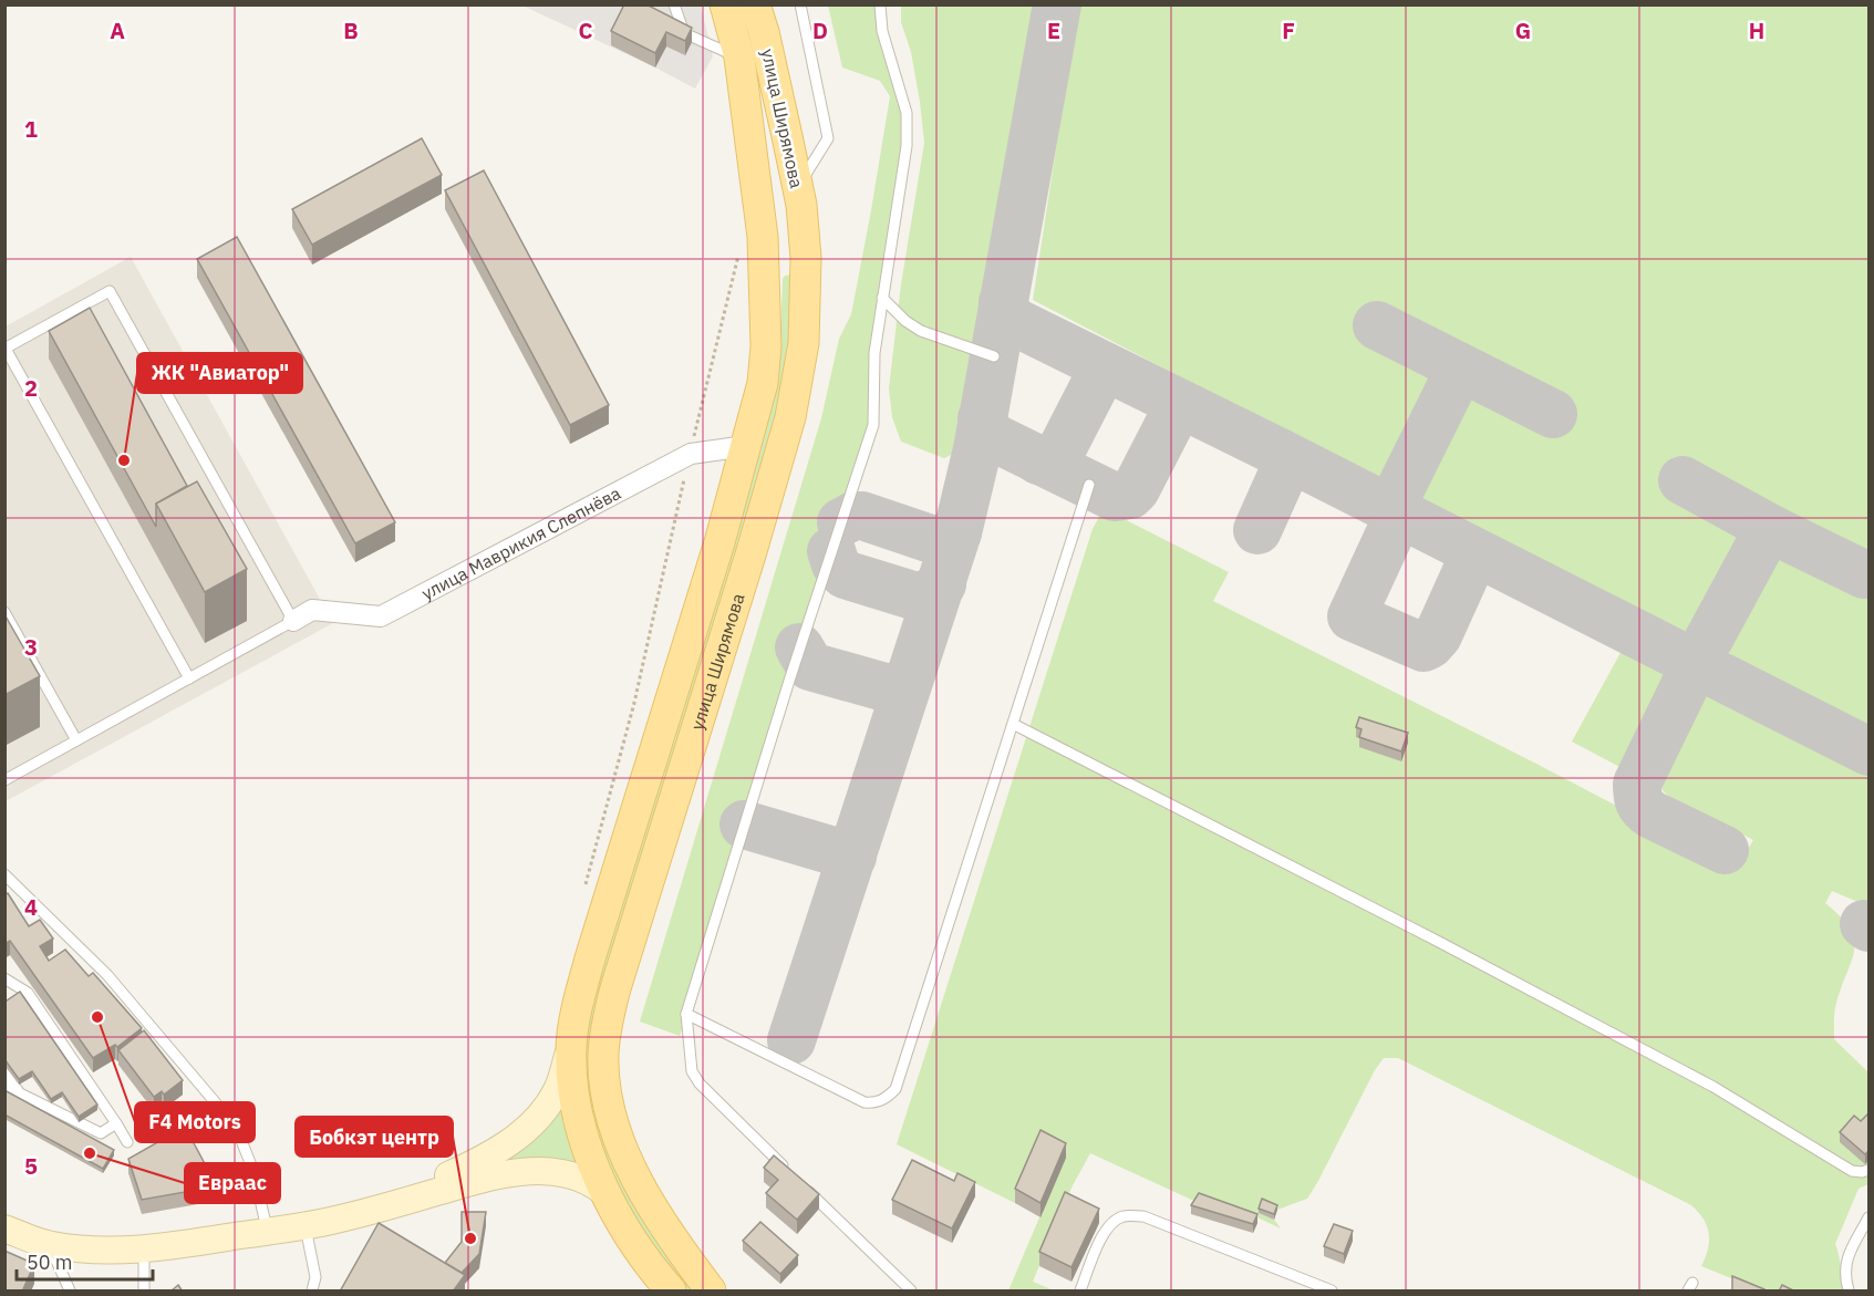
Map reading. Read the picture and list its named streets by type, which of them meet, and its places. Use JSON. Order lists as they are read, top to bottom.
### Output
{
  "streets": {
    "main road": ["улица Ширямова"],
    "street": ["улица Маврикия Слепнёва"]
  },
  "crossings": [
    ["улица Ширямова", "улица Маврикия Слепнёва"]
  ],
  "places": [
    "ЖК \"Авиатор\"",
    "F4 Motors",
    "Евраас",
    "Бобкэт центр"
  ],
  "scale_bar": "50 m",
  "grid": {
    "columns": [
      "A",
      "B",
      "C",
      "D",
      "E",
      "F",
      "G",
      "H"
    ],
    "rows": [
      "1",
      "2",
      "3",
      "4",
      "5"
    ]
  }
}
